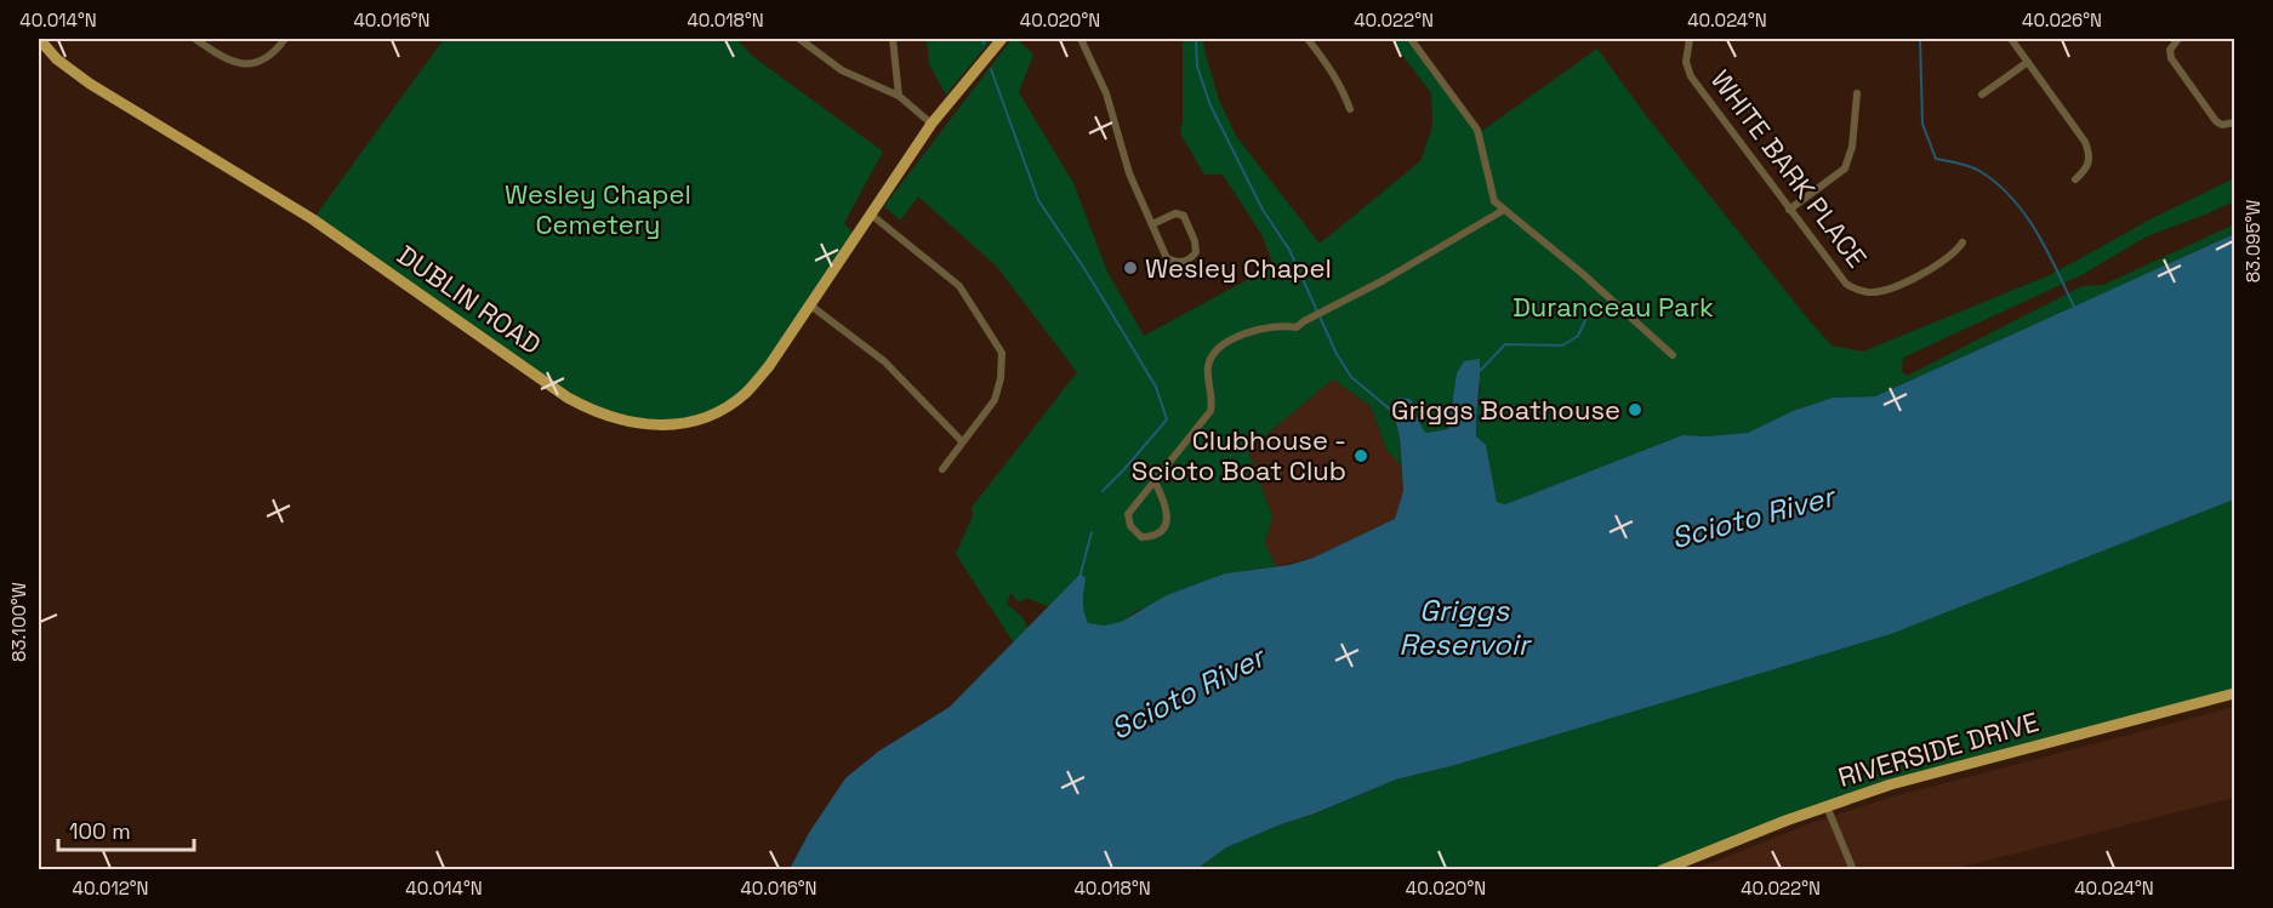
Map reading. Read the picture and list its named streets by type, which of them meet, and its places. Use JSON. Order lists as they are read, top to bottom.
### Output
{
  "streets": {
    "main road": ["DUBLIN ROAD", "RIVERSIDE DRIVE"],
    "street": ["WHITE BARK PLACE"]
  },
  "water": ["Scioto River", "Griggs Reservoir"],
  "parks": ["Wesley Chapel Cemetery", "Duranceau Park"],
  "places": ["Wesley Chapel", "Griggs Boathouse", "Clubhouse - Scioto Boat Club"],
  "scale_bar": "100 m",
  "coordinates": [
    "40.014°N",
    "40.016°N",
    "40.018°N",
    "40.020°N",
    "40.022°N",
    "40.024°N",
    "40.026°N",
    "83.095°W",
    "83.100°W",
    "40.012°N"
  ]
}
